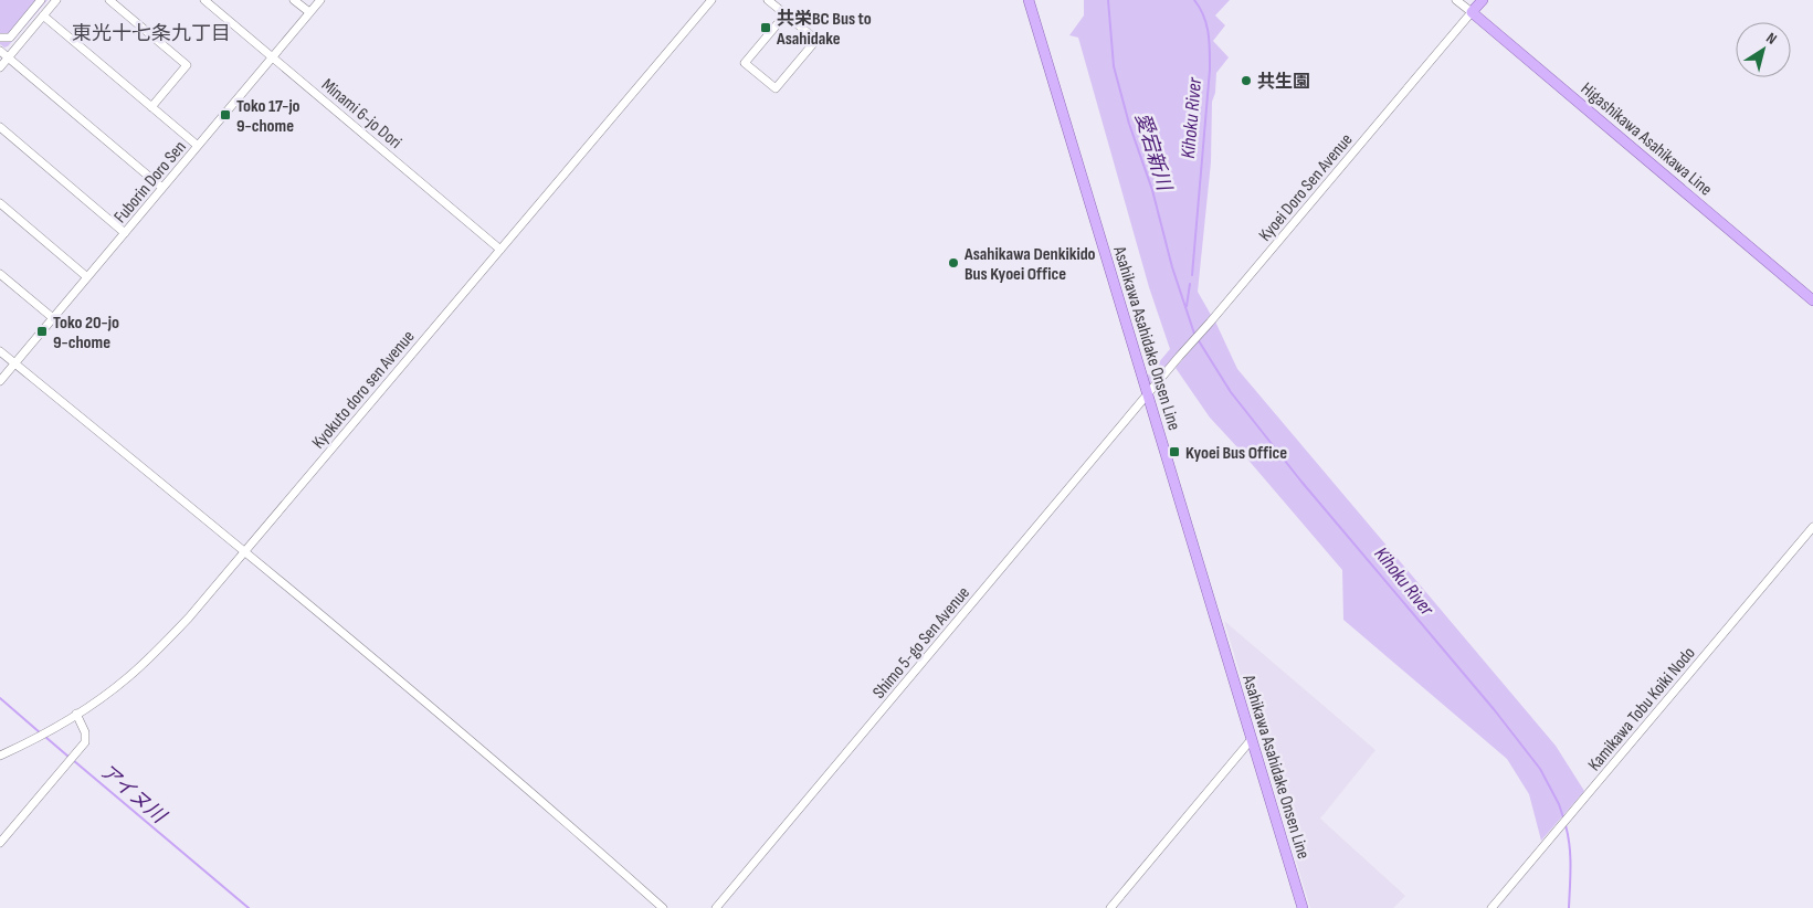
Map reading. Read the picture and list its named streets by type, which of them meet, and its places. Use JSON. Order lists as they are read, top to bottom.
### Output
{
  "streets": {
    "main road": ["Higashikawa Asahikawa Line", "Asahikawa Asahidake Onsen Line"],
    "street": [
      "Minami 6-jo Dori",
      "Fuborin Doro Sen",
      "Kyoei Doro Sen Avenue",
      "Kyokuto doro sen Avenue",
      "Shimo 5-go Sen Avenue",
      "Kamikawa Tobu Koiki Nodo"
    ]
  },
  "crossings": [
    ["Minami 6-jo Dori", "Fuborin Doro Sen"],
    ["Minami 6-jo Dori", "Kyokuto doro sen Avenue"],
    ["Higashikawa Asahikawa Line", "Kyoei Doro Sen Avenue"],
    ["Kyoei Doro Sen Avenue", "Asahikawa Asahidake Onsen Line"],
    ["Kyoei Doro Sen Avenue", "Shimo 5-go Sen Avenue"],
    ["Asahikawa Asahidake Onsen Line", "Shimo 5-go Sen Avenue"]
  ],
  "districts": ["東光十七条九丁目"],
  "water": ["Kihoku River", "愛宕新川", "アイヌ川"],
  "places": {
    "transit": [
      "共栄BC Bus to Asahidake",
      "Toko 17-jo 9-chome",
      "Toko 20-jo 9-chome",
      "Kyoei Bus Office"
    ],
    "other": ["共生園", "Asahikawa Denkikido Bus Kyoei Office"]
  },
  "north": "top right"
}
